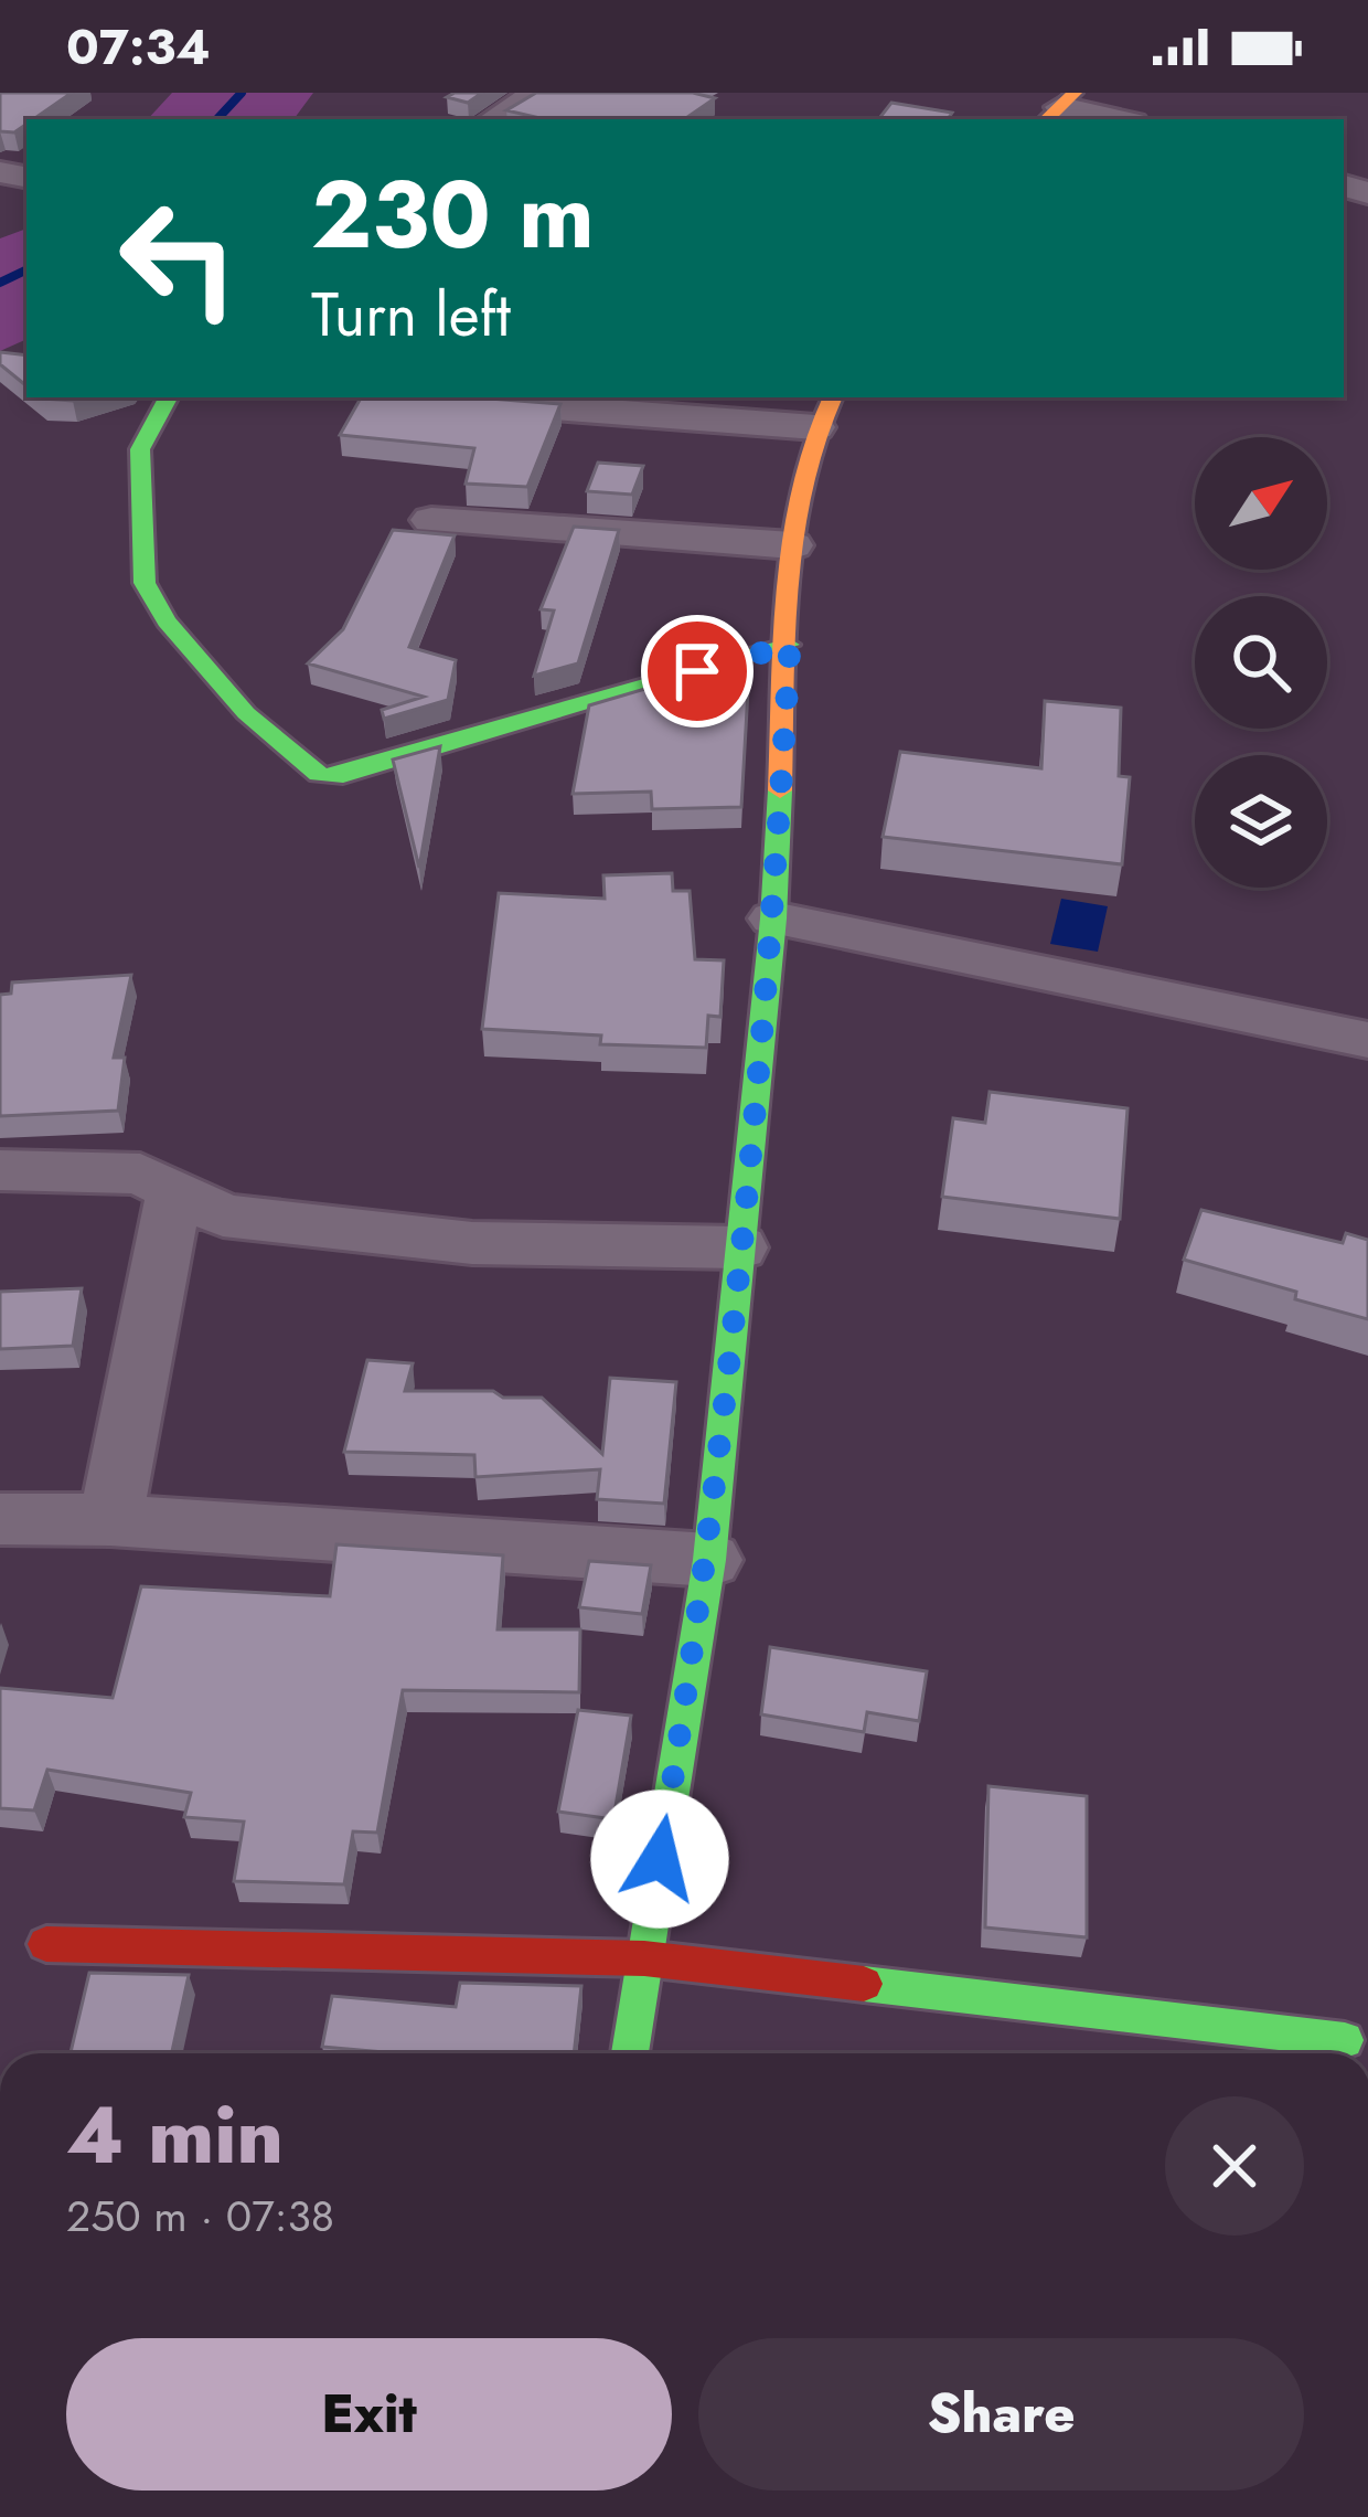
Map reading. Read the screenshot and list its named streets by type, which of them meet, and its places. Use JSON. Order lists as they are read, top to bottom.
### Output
{
  "north": "top right",
  "page": {
    "status": "07:34",
    "turn": ["230 m", "Turn left"],
    "heading": ["4 min", "250 m · 07:38"],
    "buttons": ["Exit", "Share"]
  }
}
